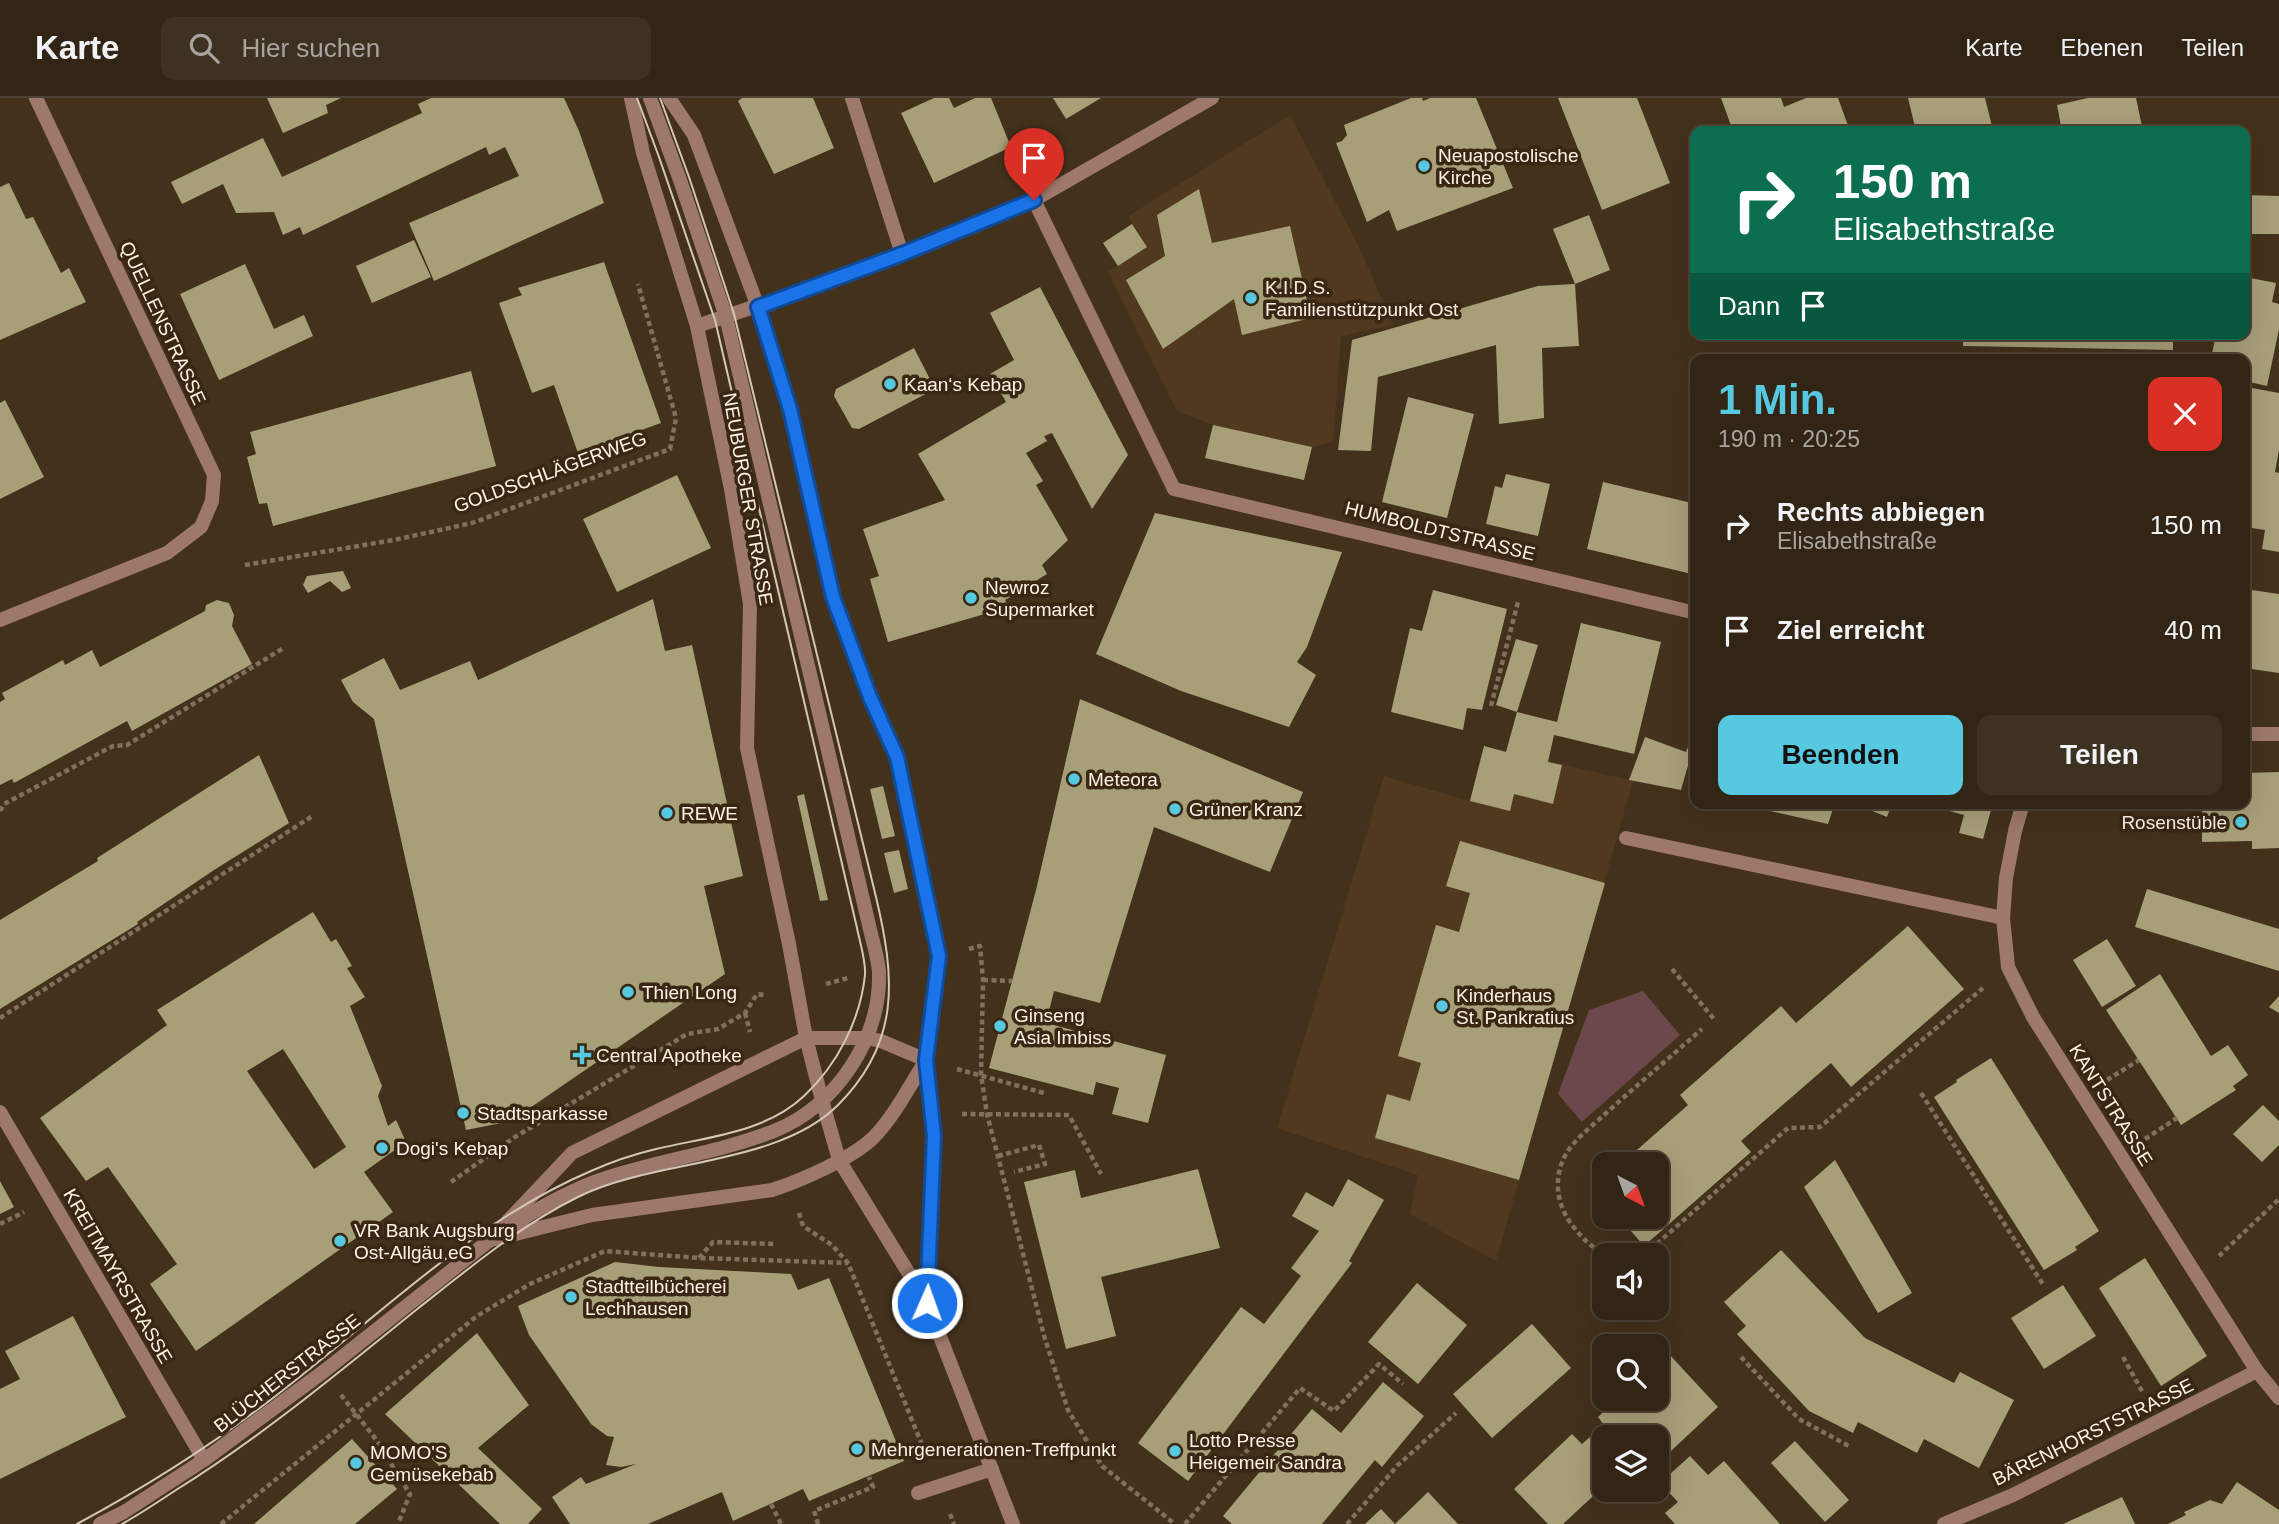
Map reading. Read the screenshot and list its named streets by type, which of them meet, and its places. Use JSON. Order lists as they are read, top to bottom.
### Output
{
  "streets": {
    "street": [
      "QUELLENSTRASSE",
      "NEUBURGER STRASSE",
      "HUMBOLDTSTRASSE",
      "KANTSTRASSE",
      "KREITMAYRSTRASSE",
      "BLÜCHERSTRASSE",
      "BÄRENHORSTSTRASSE"
    ],
    "path": ["GOLDSCHLÄGERWEG"]
  },
  "crossings": [
    ["NEUBURGER STRASSE", "BLÜCHERSTRASSE"],
    ["KANTSTRASSE", "BÄRENHORSTSTRASSE"],
    ["KREITMAYRSTRASSE", "BLÜCHERSTRASSE"]
  ],
  "places": {
    "other": [
      "Neuapostolische Kirche",
      "K.I.D.S. Familienstützpunkt Ost",
      "Kaan‘s Kebap",
      "Newroz Supermarket",
      "Meteora",
      "Grüner Kranz",
      "REWE",
      "Rosenstüble",
      "Thien Long",
      "Kinderhaus St. Pankratius",
      "Ginseng Asia Imbiss",
      "Stadtsparkasse",
      "Dogi's Kebap",
      "VR Bank Augsburg Ost-Allgäu eG",
      "Stadtteilbücherei Lechhausen",
      "Mehrgenerationen-Treffpunkt",
      "Lotto Presse Heigemeir Sandra",
      "MOMO'S Gemüsekebab"
    ],
    "health": ["Central Apotheke"]
  },
  "north": "bottom right",
  "page": {
    "header": "Karte",
    "search": "Hier suchen",
    "nav": ["Karte", "Ebenen", "Teilen"],
    "turn": ["150 m", "Elisabethstraße"],
    "then": "Dann",
    "heading": ["1 Min.", "190 m · 20:25"],
    "list": [
      {
        "name": "Rechts abbiegen",
        "note": "Elisabethstraße",
        "value": "150 m"
      },
      {
        "name": "Ziel erreicht",
        "value": "40 m"
      }
    ],
    "buttons": ["Beenden", "Teilen"]
  }
}
